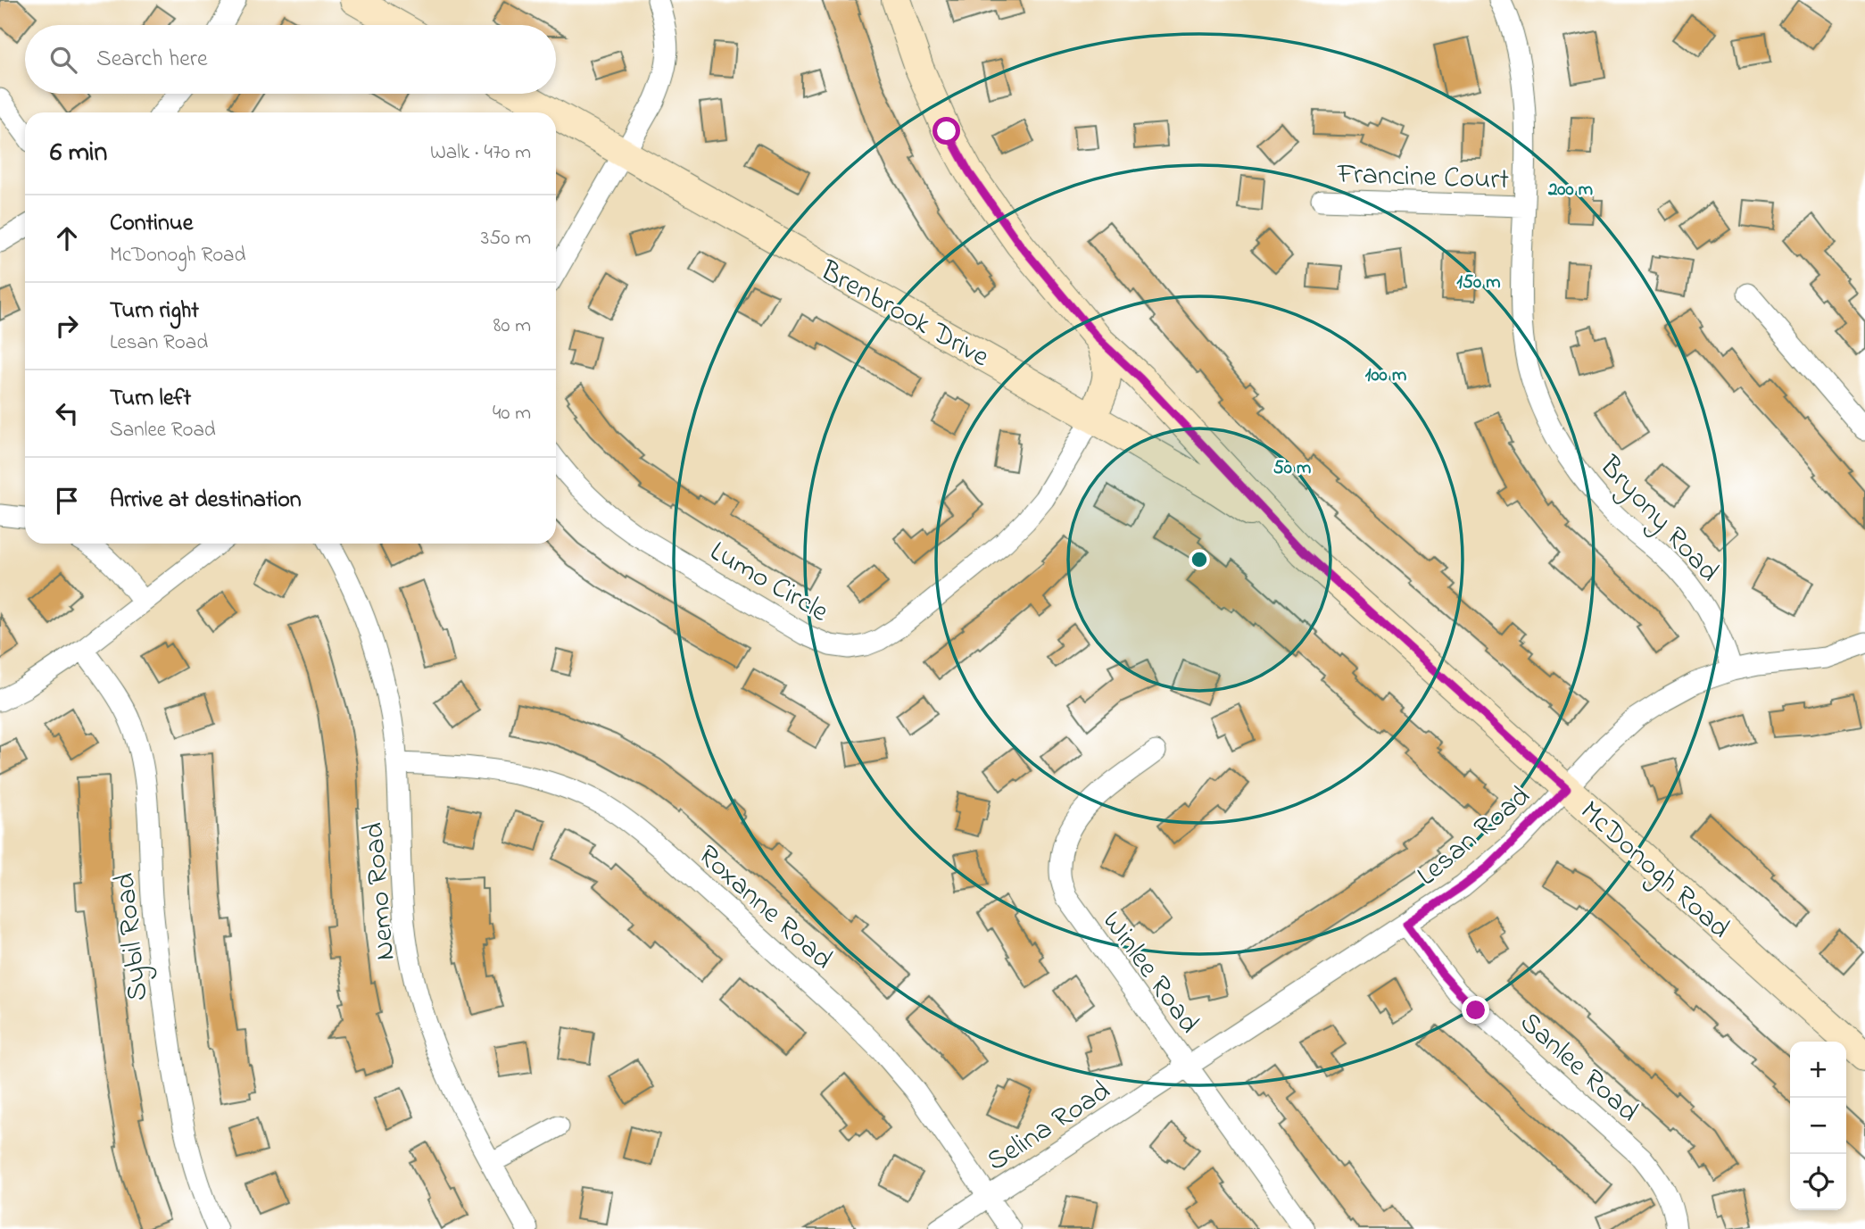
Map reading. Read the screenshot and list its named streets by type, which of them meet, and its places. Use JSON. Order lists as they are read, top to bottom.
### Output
{
  "streets": {
    "main road": ["Brenbrook Drive", "McDonogh Road"],
    "street": [
      "Francine Court",
      "Bryony Road",
      "Lumo Circle",
      "Lesan Road",
      "Nemo Road",
      "Roxanne Road",
      "Sybil Road",
      "Winlee Road",
      "Sanlee Road",
      "Selina Road"
    ]
  },
  "crossings": [
    ["Francine Court", "Bryony Road"],
    ["Brenbrook Drive", "Lumo Circle"],
    ["Brenbrook Drive", "McDonogh Road"],
    ["Bryony Road", "Lesan Road"],
    ["Lumo Circle", "McDonogh Road"],
    ["Lesan Road", "McDonogh Road"],
    ["Lesan Road", "Winlee Road"],
    ["Lesan Road", "Sanlee Road"],
    ["Lesan Road", "Selina Road"],
    ["Nemo Road", "Roxanne Road"],
    ["Roxanne Road", "Selina Road"],
    ["Winlee Road", "Selina Road"]
  ],
  "page": {
    "search": "Search here",
    "heading": ["6 min", "Walk · 470 m"],
    "list": [
      ["Continue", "McDonogh Road", "350 m"],
      ["Turn right", "Lesan Road", "80 m"],
      ["Turn left", "Sanlee Road", "40 m"],
      "Arrive at destination"
    ],
    "map_buttons": ["+", "−"]
  },
  "rings": [
    "200 m",
    "150 m",
    "100 m",
    "50 m"
  ]
}
